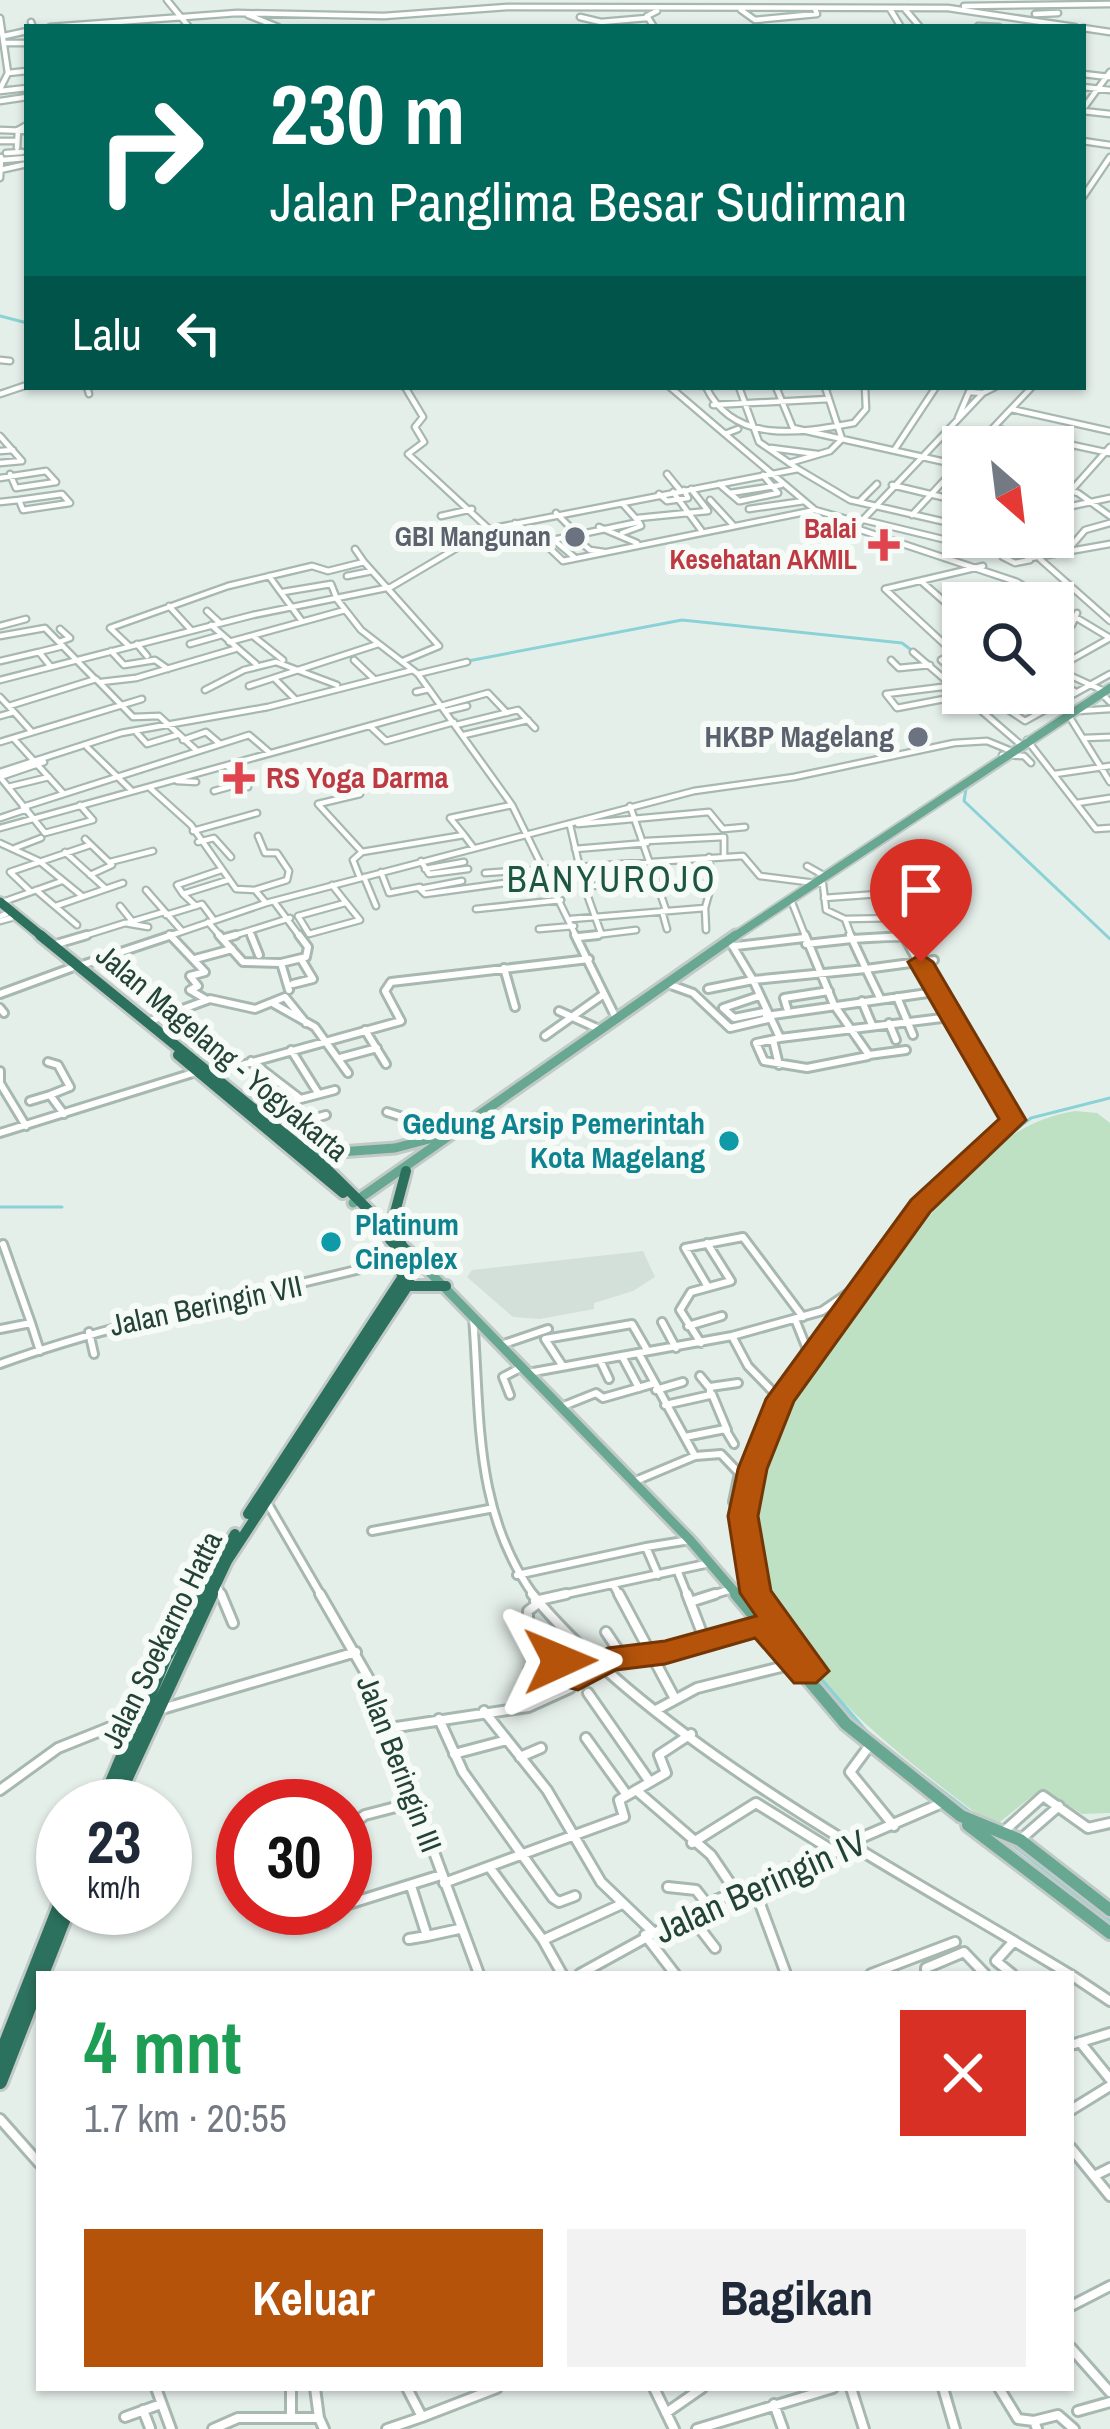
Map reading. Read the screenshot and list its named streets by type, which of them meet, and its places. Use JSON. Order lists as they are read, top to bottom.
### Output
{
  "streets": {
    "highway": ["Jalan Magelang - Yogyakarta", "Jalan Soekarno Hatta"],
    "street": ["Jalan Beringin VII", "Jalan Beringin III", "Jalan Beringin IV"]
  },
  "crossings": [
    ["Jalan Magelang - Yogyakarta", "Jalan Beringin VII"],
    ["Jalan Magelang - Yogyakarta", "Jalan Soekarno Hatta"],
    ["Jalan Beringin VII", "Jalan Soekarno Hatta"],
    ["Jalan Soekarno Hatta", "Jalan Beringin III"]
  ],
  "districts": ["BANYUROJO"],
  "places": {
    "other": [
      "GBI Mangunan",
      "HKBP Magelang",
      "Gedung Arsip Pemerintah Kota Magelang",
      "Platinum Cineplex"
    ],
    "health": ["Balai Kesehatan AKMIL", "RS Yoga Darma"]
  },
  "north": "bottom right",
  "page": {
    "turn": ["230 m", "Jalan Panglima Besar Sudirman"],
    "then": "Lalu",
    "speed": "23 km/h",
    "limit": "30",
    "heading": ["4 mnt", "1.7 km · 20:55"],
    "buttons": ["Keluar", "Bagikan"]
  }
}
